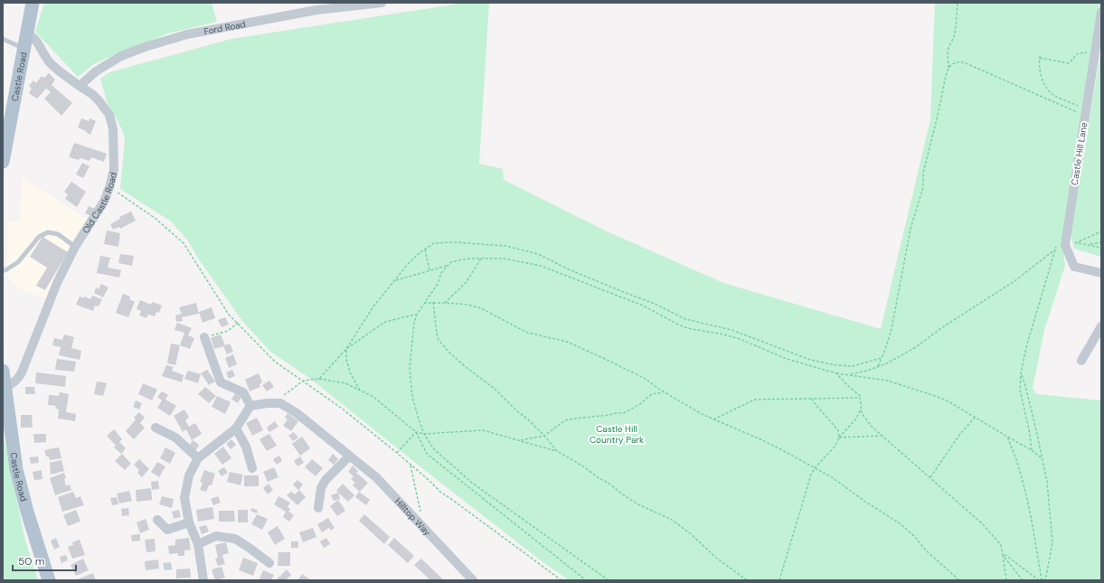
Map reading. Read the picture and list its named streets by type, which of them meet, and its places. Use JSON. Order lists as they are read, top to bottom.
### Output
{
  "streets": {
    "main road": ["Castle Road"],
    "street": [
      "Ford Road",
      "Castle Hill Lane",
      "Old Castle Road",
      "Hilltop Way"
    ]
  },
  "crossings": [
    ["Ford Road", "Old Castle Road"],
    ["Castle Road", "Old Castle Road"]
  ],
  "parks": ["Castle Hill Country Park"],
  "scale_bar": "50 m"
}
